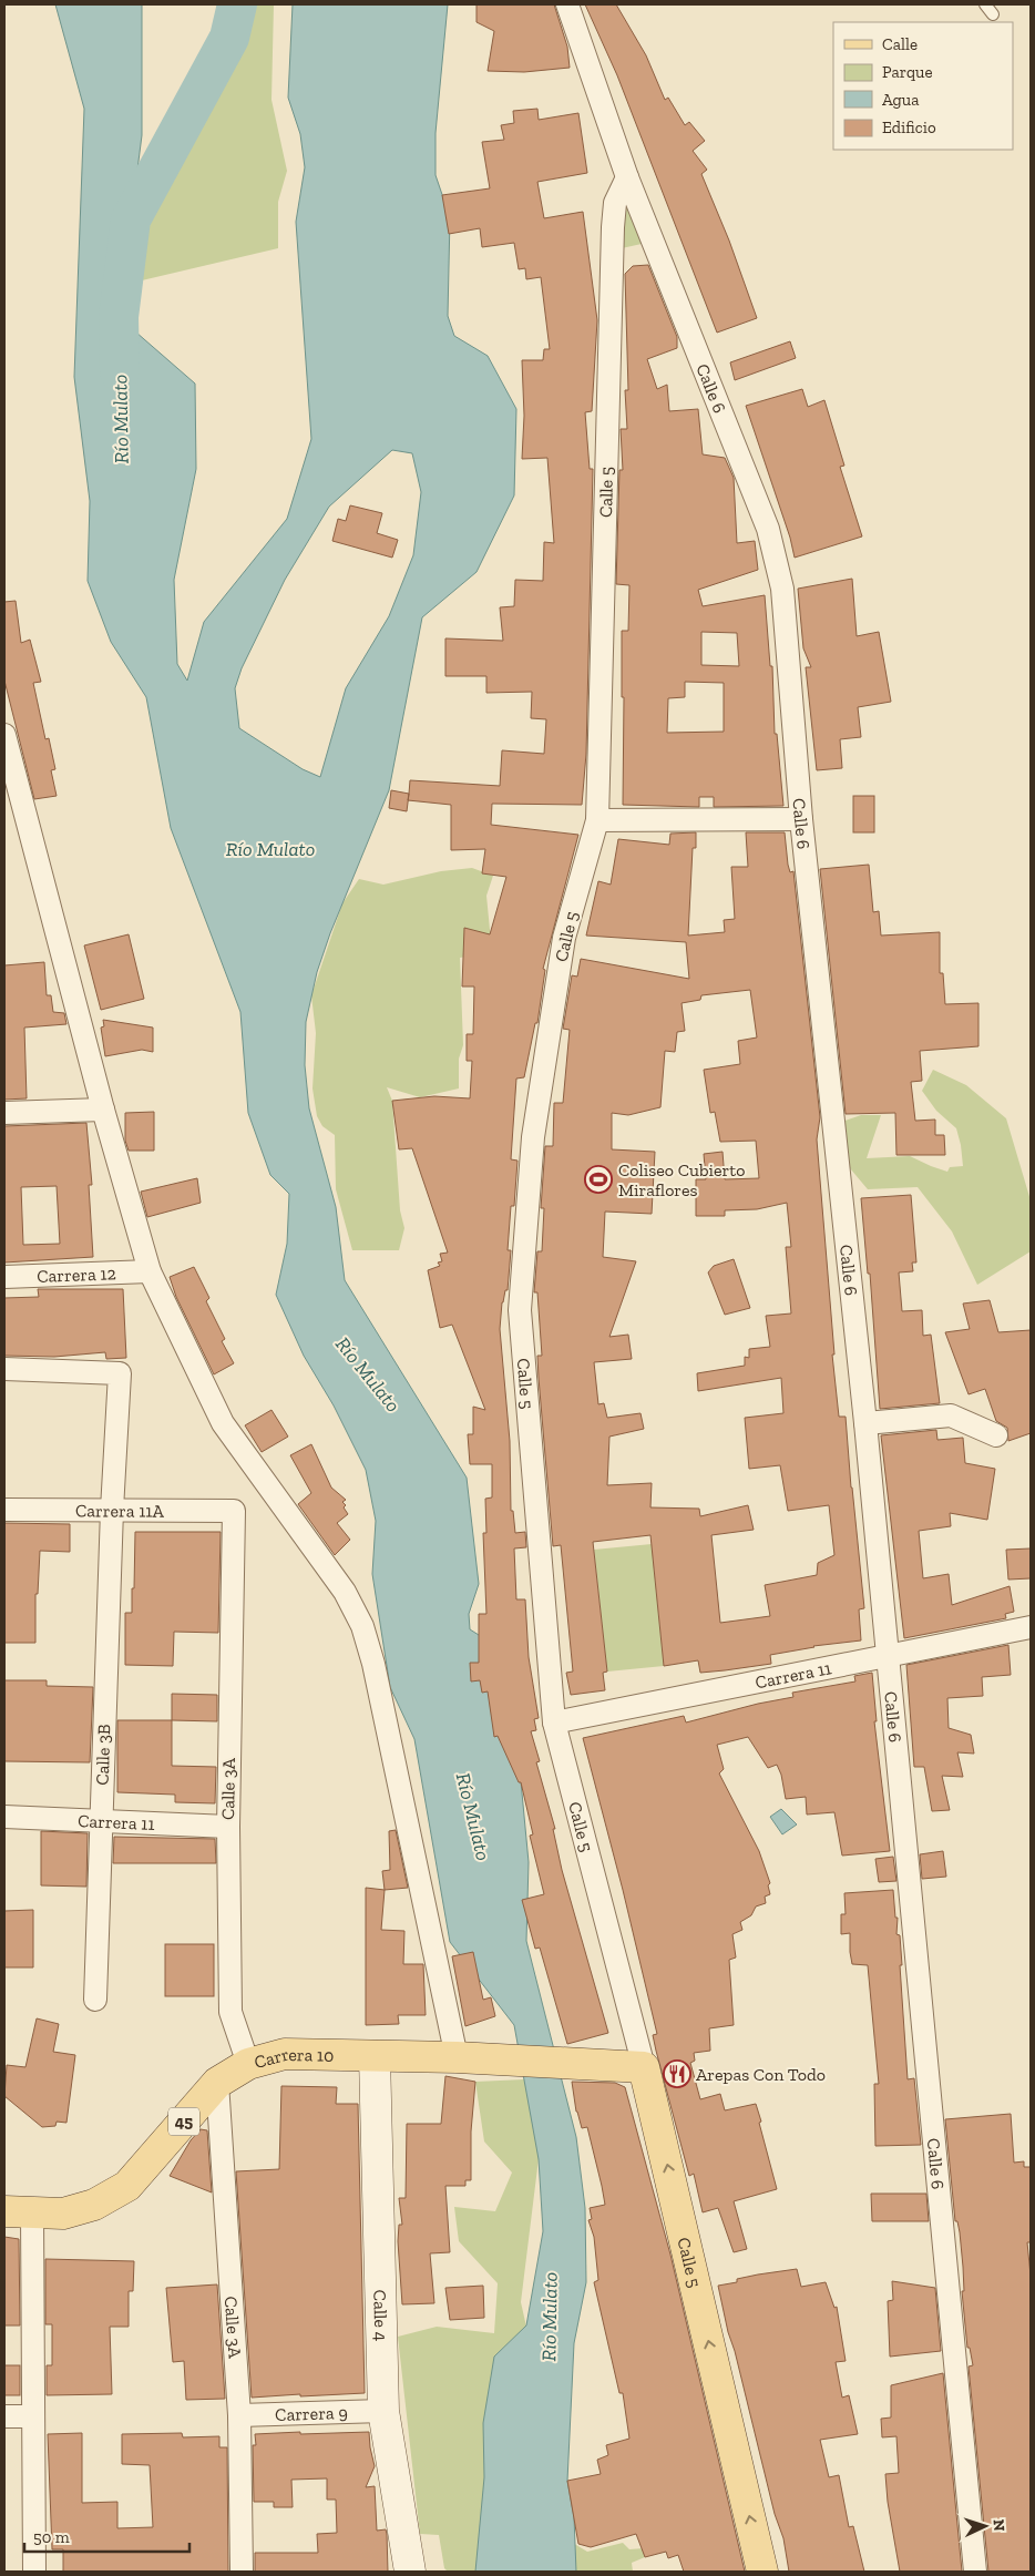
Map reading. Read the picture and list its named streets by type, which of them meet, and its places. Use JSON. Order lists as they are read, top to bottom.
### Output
{
  "streets": {
    "main road": [
      "Calle 5",
      "Carrera 10",
      "45",
      "Calle 4"
    ],
    "street": [
      "Calle 6",
      "Carrera 12",
      "Carrera 11A",
      "Carrera 11",
      "Calle 3B",
      "Calle 3A",
      "Carrera 9"
    ]
  },
  "crossings": [
    ["Calle 6", "Calle 5"],
    ["Calle 6", "Carrera 11"],
    ["Calle 5", "Carrera 11"],
    ["Calle 5", "Carrera 10"],
    ["Carrera 11A", "Calle 3B"],
    ["Carrera 11A", "Calle 3A"],
    ["Carrera 11", "Calle 3B"],
    ["Carrera 11", "Calle 3A"],
    ["Calle 3A", "Carrera 10"],
    ["Calle 3A", "Carrera 9"],
    ["Carrera 10", "Calle 4"],
    ["Calle 4", "Carrera 9"]
  ],
  "water": ["Río Mulato"],
  "places": {
    "sports": ["Coliseo Cubierto Miraflores"],
    "restaurant": ["Arepas Con Todo"]
  },
  "legend": [
    "Calle",
    "Parque",
    "Agua",
    "Edificio"
  ],
  "scale_bar": "50 m",
  "north": "right"
}
